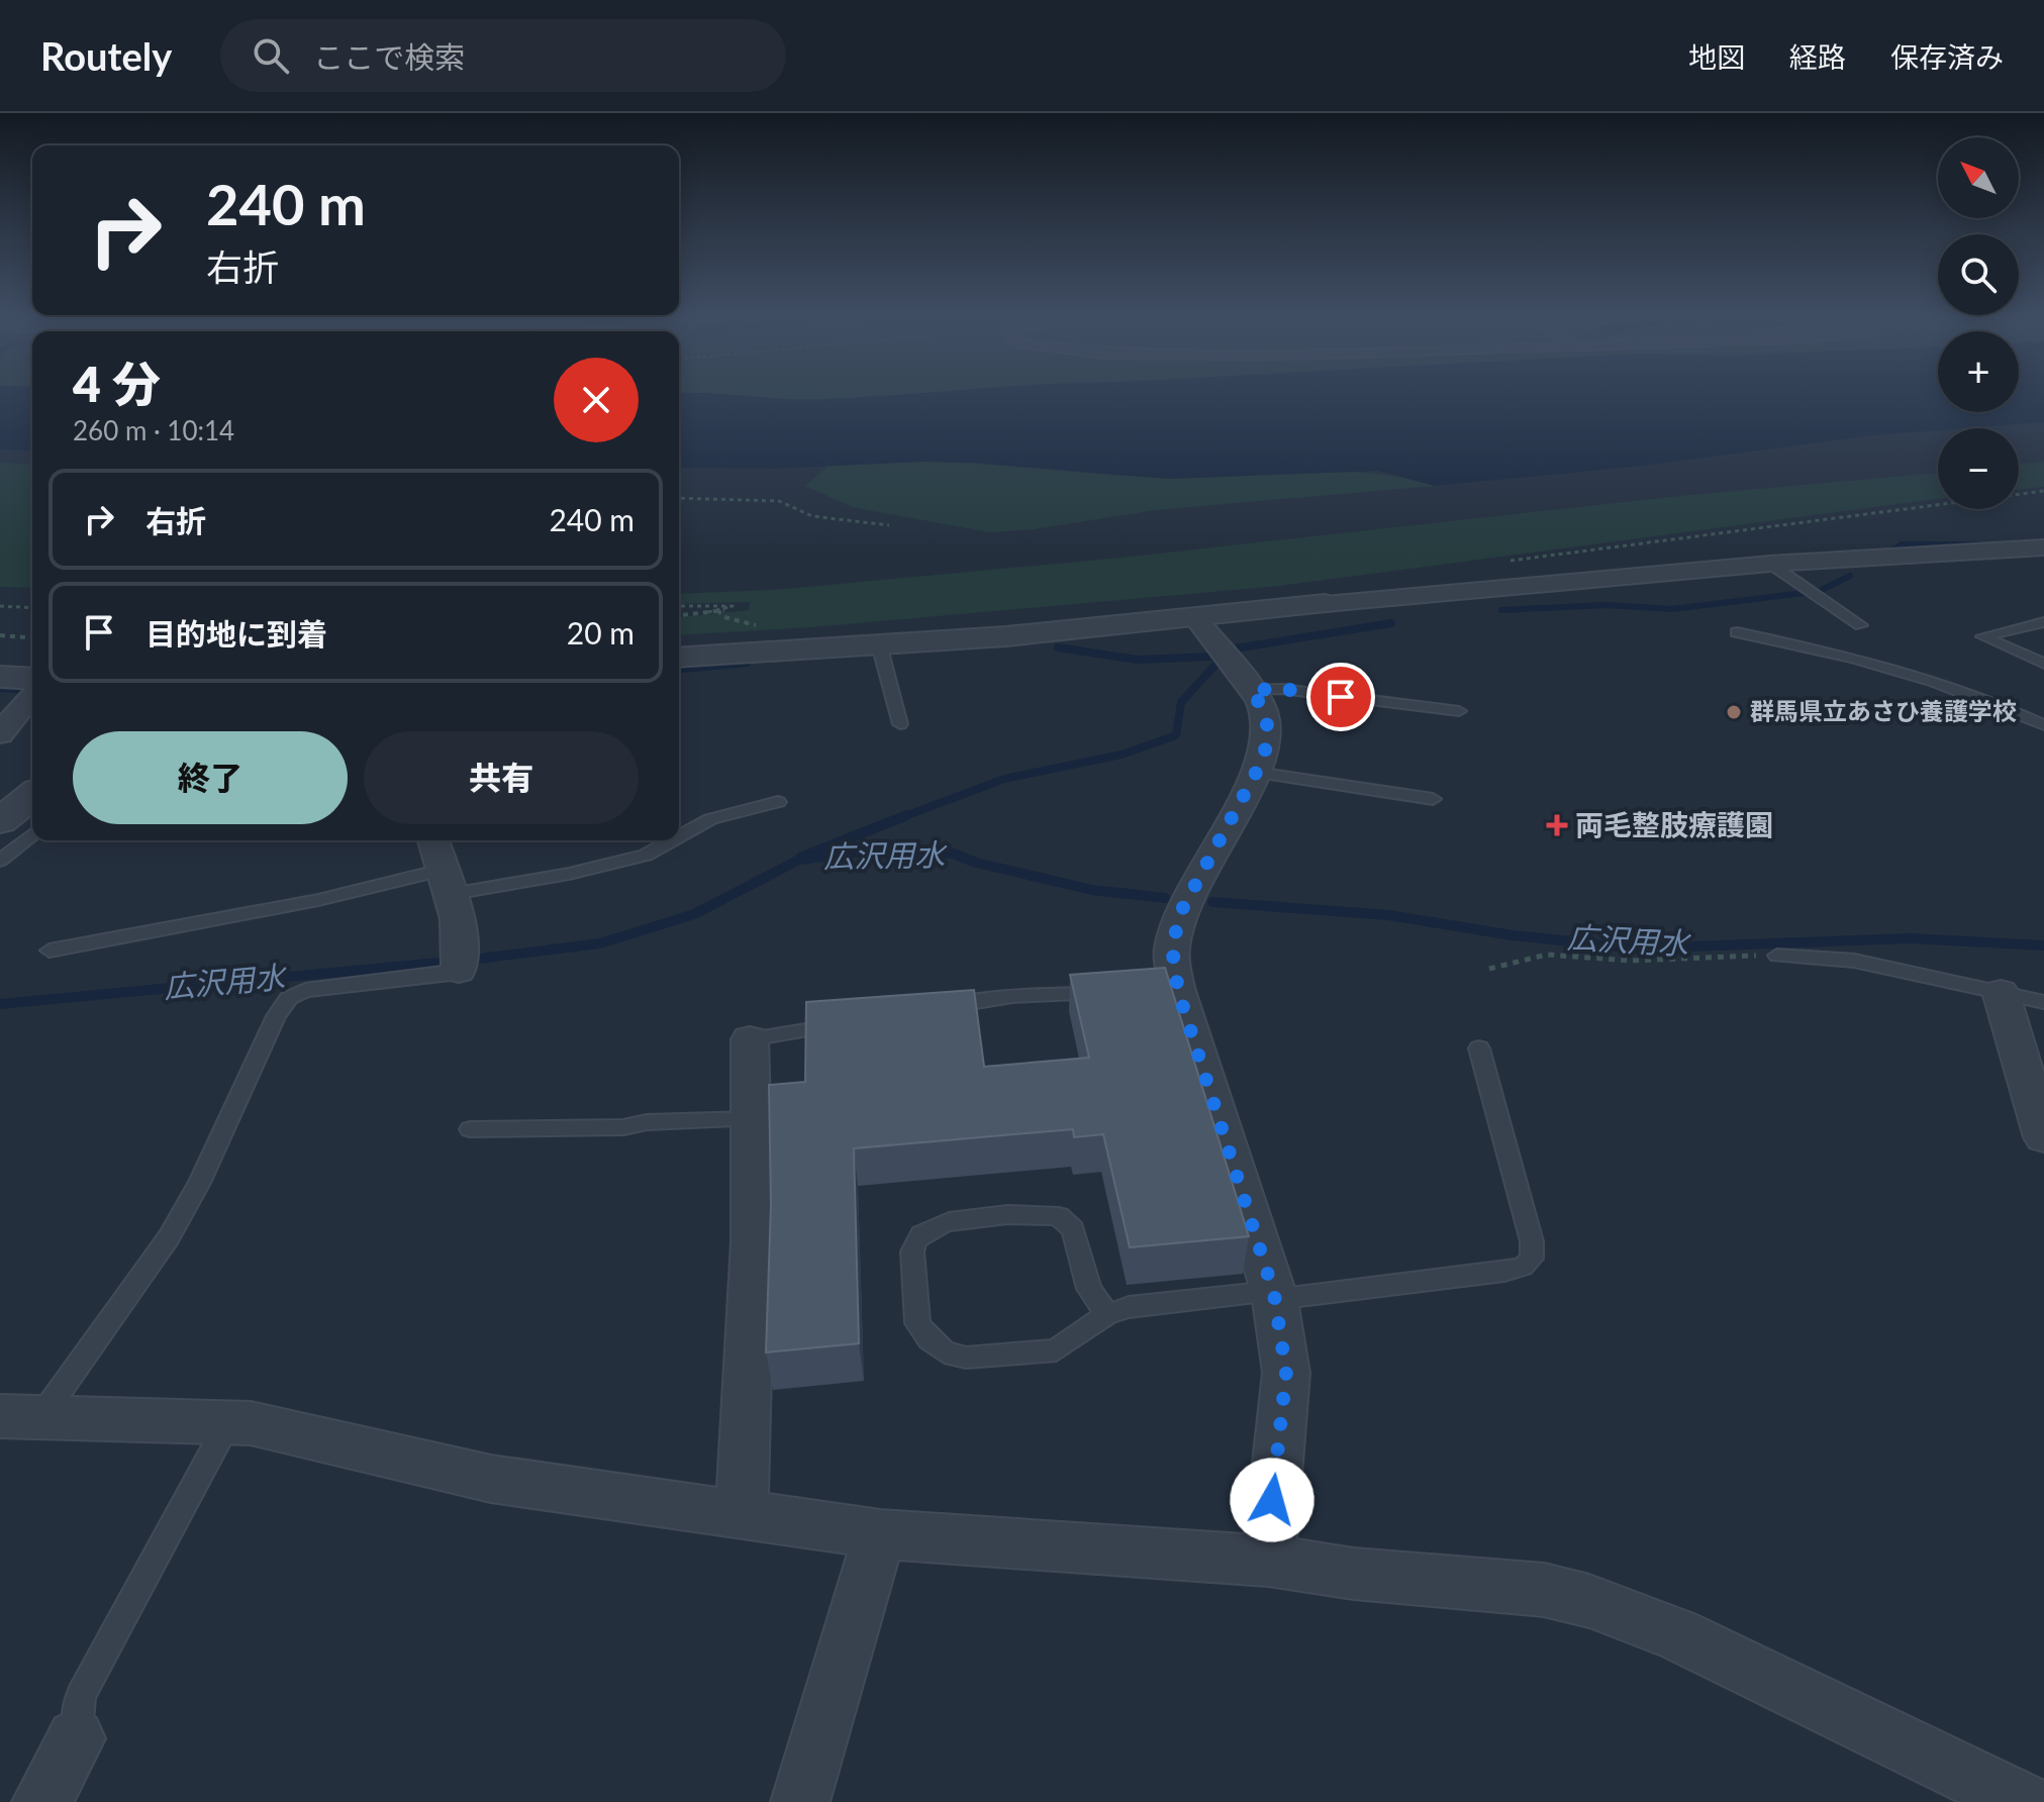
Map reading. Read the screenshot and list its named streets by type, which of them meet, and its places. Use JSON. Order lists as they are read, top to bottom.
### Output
{
  "water": ["広沢用水"],
  "places": {
    "other": ["群馬県立あさひ養護学校"],
    "health": ["両毛整肢療護園"]
  },
  "north": "top left",
  "page": {
    "header": "Routely",
    "search": "ここで検索",
    "nav": ["地図", "経路", "保存済み"],
    "map_buttons": ["+", "−"],
    "turn": ["240 m", "右折"],
    "heading": ["4 分", "260 m · 10:14"],
    "list": [
      {
        "name": "右折",
        "value": "240 m"
      },
      {
        "name": "目的地に到着",
        "value": "20 m"
      }
    ],
    "buttons": ["終了", "共有"]
  }
}
